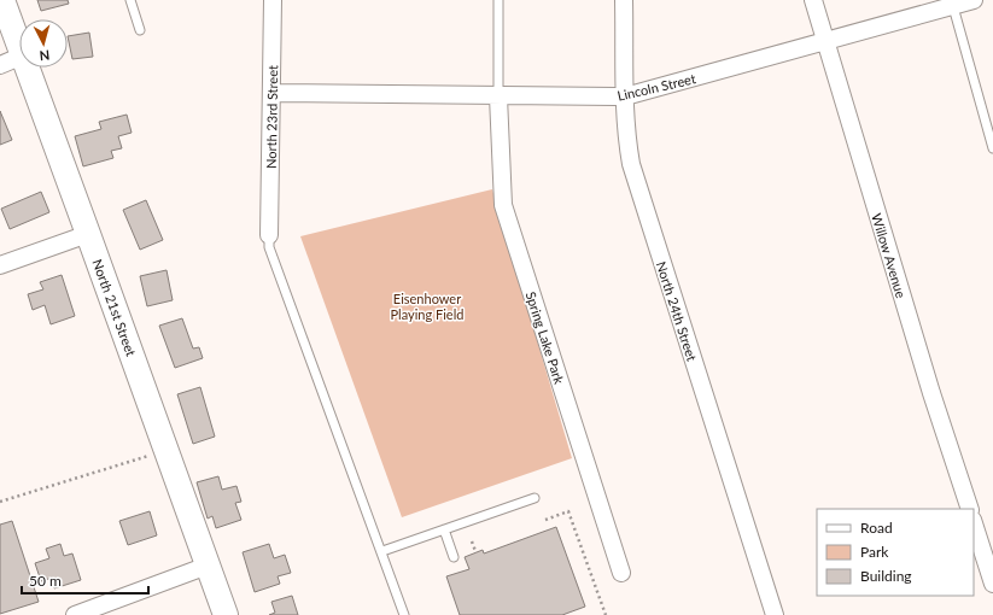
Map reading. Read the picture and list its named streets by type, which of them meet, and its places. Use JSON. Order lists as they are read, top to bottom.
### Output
{
  "streets": {
    "main road": ["North 21st Street"],
    "street": [
      "Lincoln Street",
      "North 23rd Street",
      "Willow Avenue",
      "North 24th Street",
      "Spring Lake Park"
    ]
  },
  "crossings": [
    ["Lincoln Street", "North 23rd Street"],
    ["Lincoln Street", "Willow Avenue"],
    ["Lincoln Street", "North 24th Street"],
    ["Lincoln Street", "Spring Lake Park"]
  ],
  "parks": ["Eisenhower Playing Field"],
  "legend": ["Road", "Park", "Building"],
  "scale_bar": "50 m",
  "north": "bottom"
}
